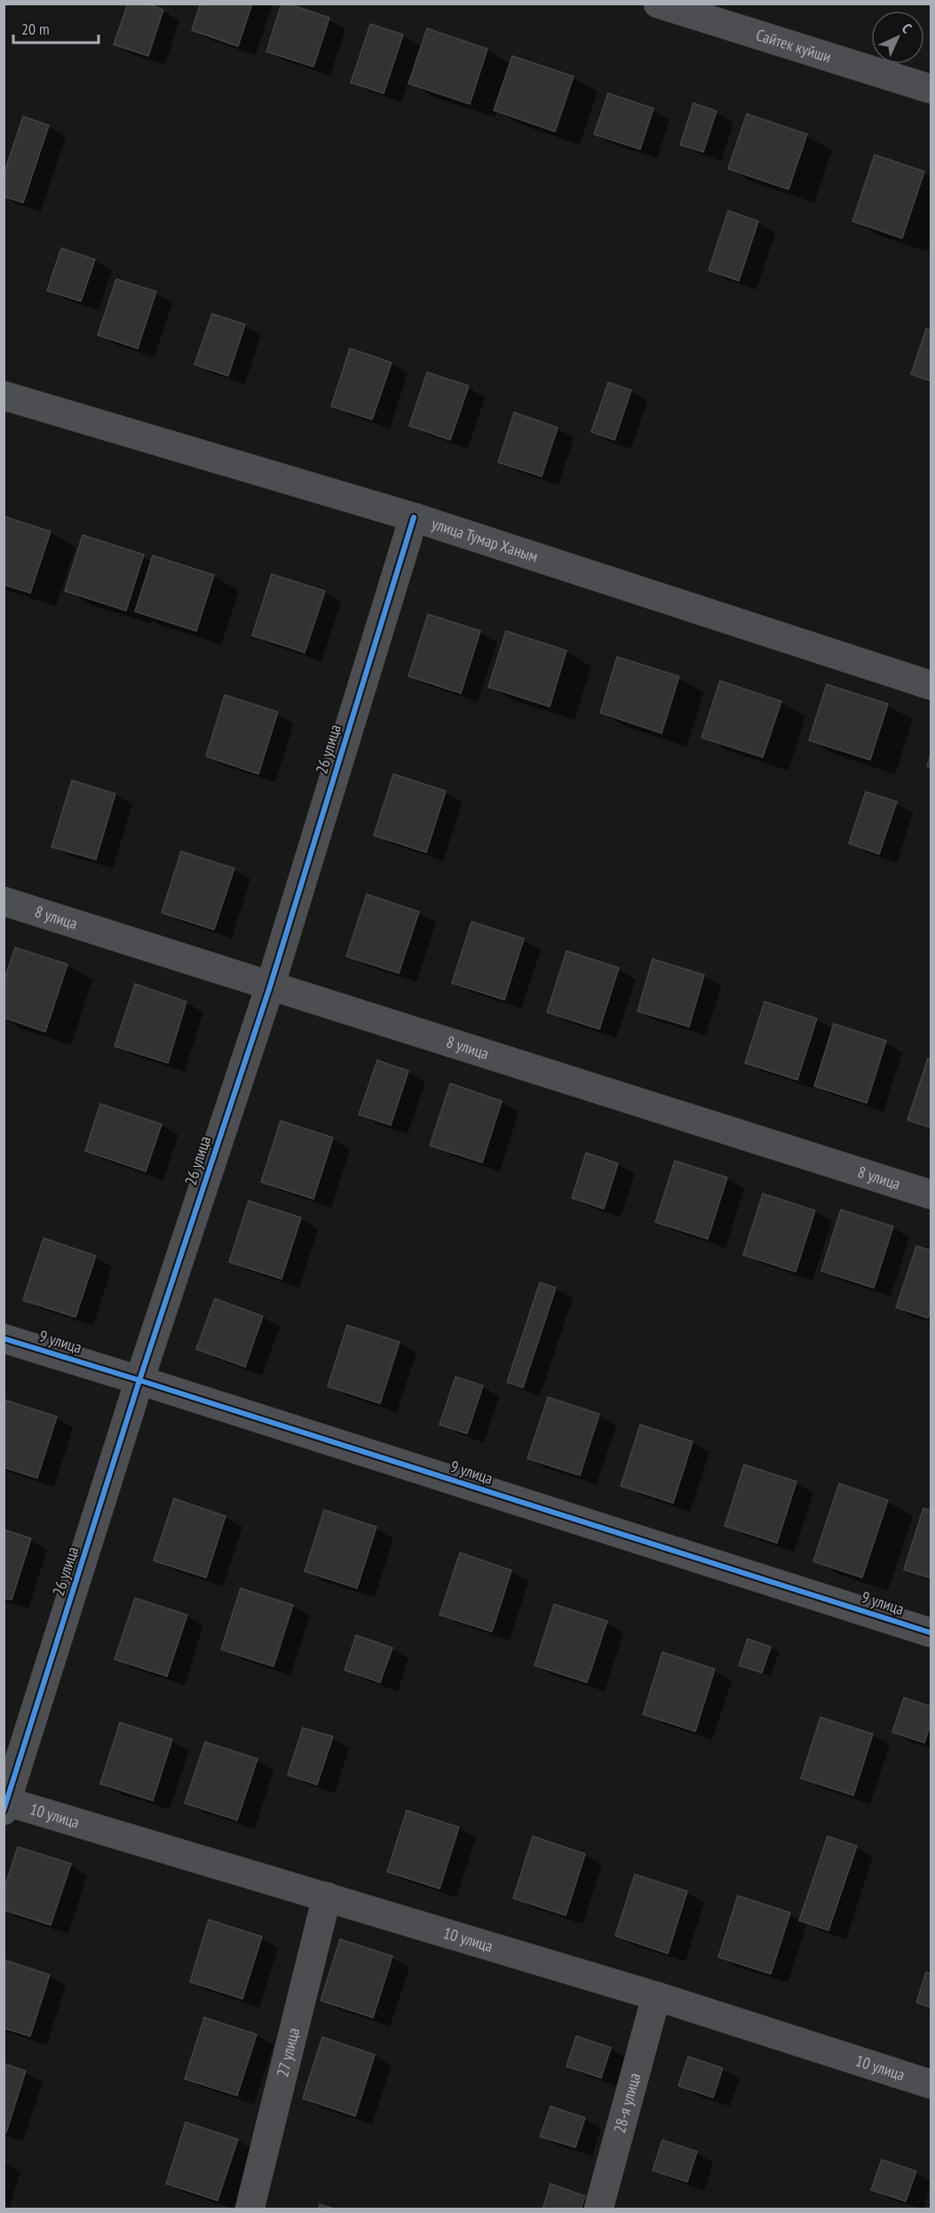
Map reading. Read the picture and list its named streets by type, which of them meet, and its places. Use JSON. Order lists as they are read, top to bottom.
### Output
{
  "streets": {
    "street": [
      "Сайтек куйши",
      "улица Тумар Ханым",
      "26 улица",
      "8 улица",
      "9 улица",
      "10 улица",
      "27 улица",
      "28-я улица"
    ]
  },
  "crossings": [
    ["улица Тумар Ханым", "26 улица"],
    ["26 улица", "8 улица"],
    ["26 улица", "9 улица"],
    ["26 улица", "10 улица"],
    ["10 улица", "27 улица"],
    ["10 улица", "28-я улица"]
  ],
  "scale_bar": "20 m",
  "north": "top right"
}
